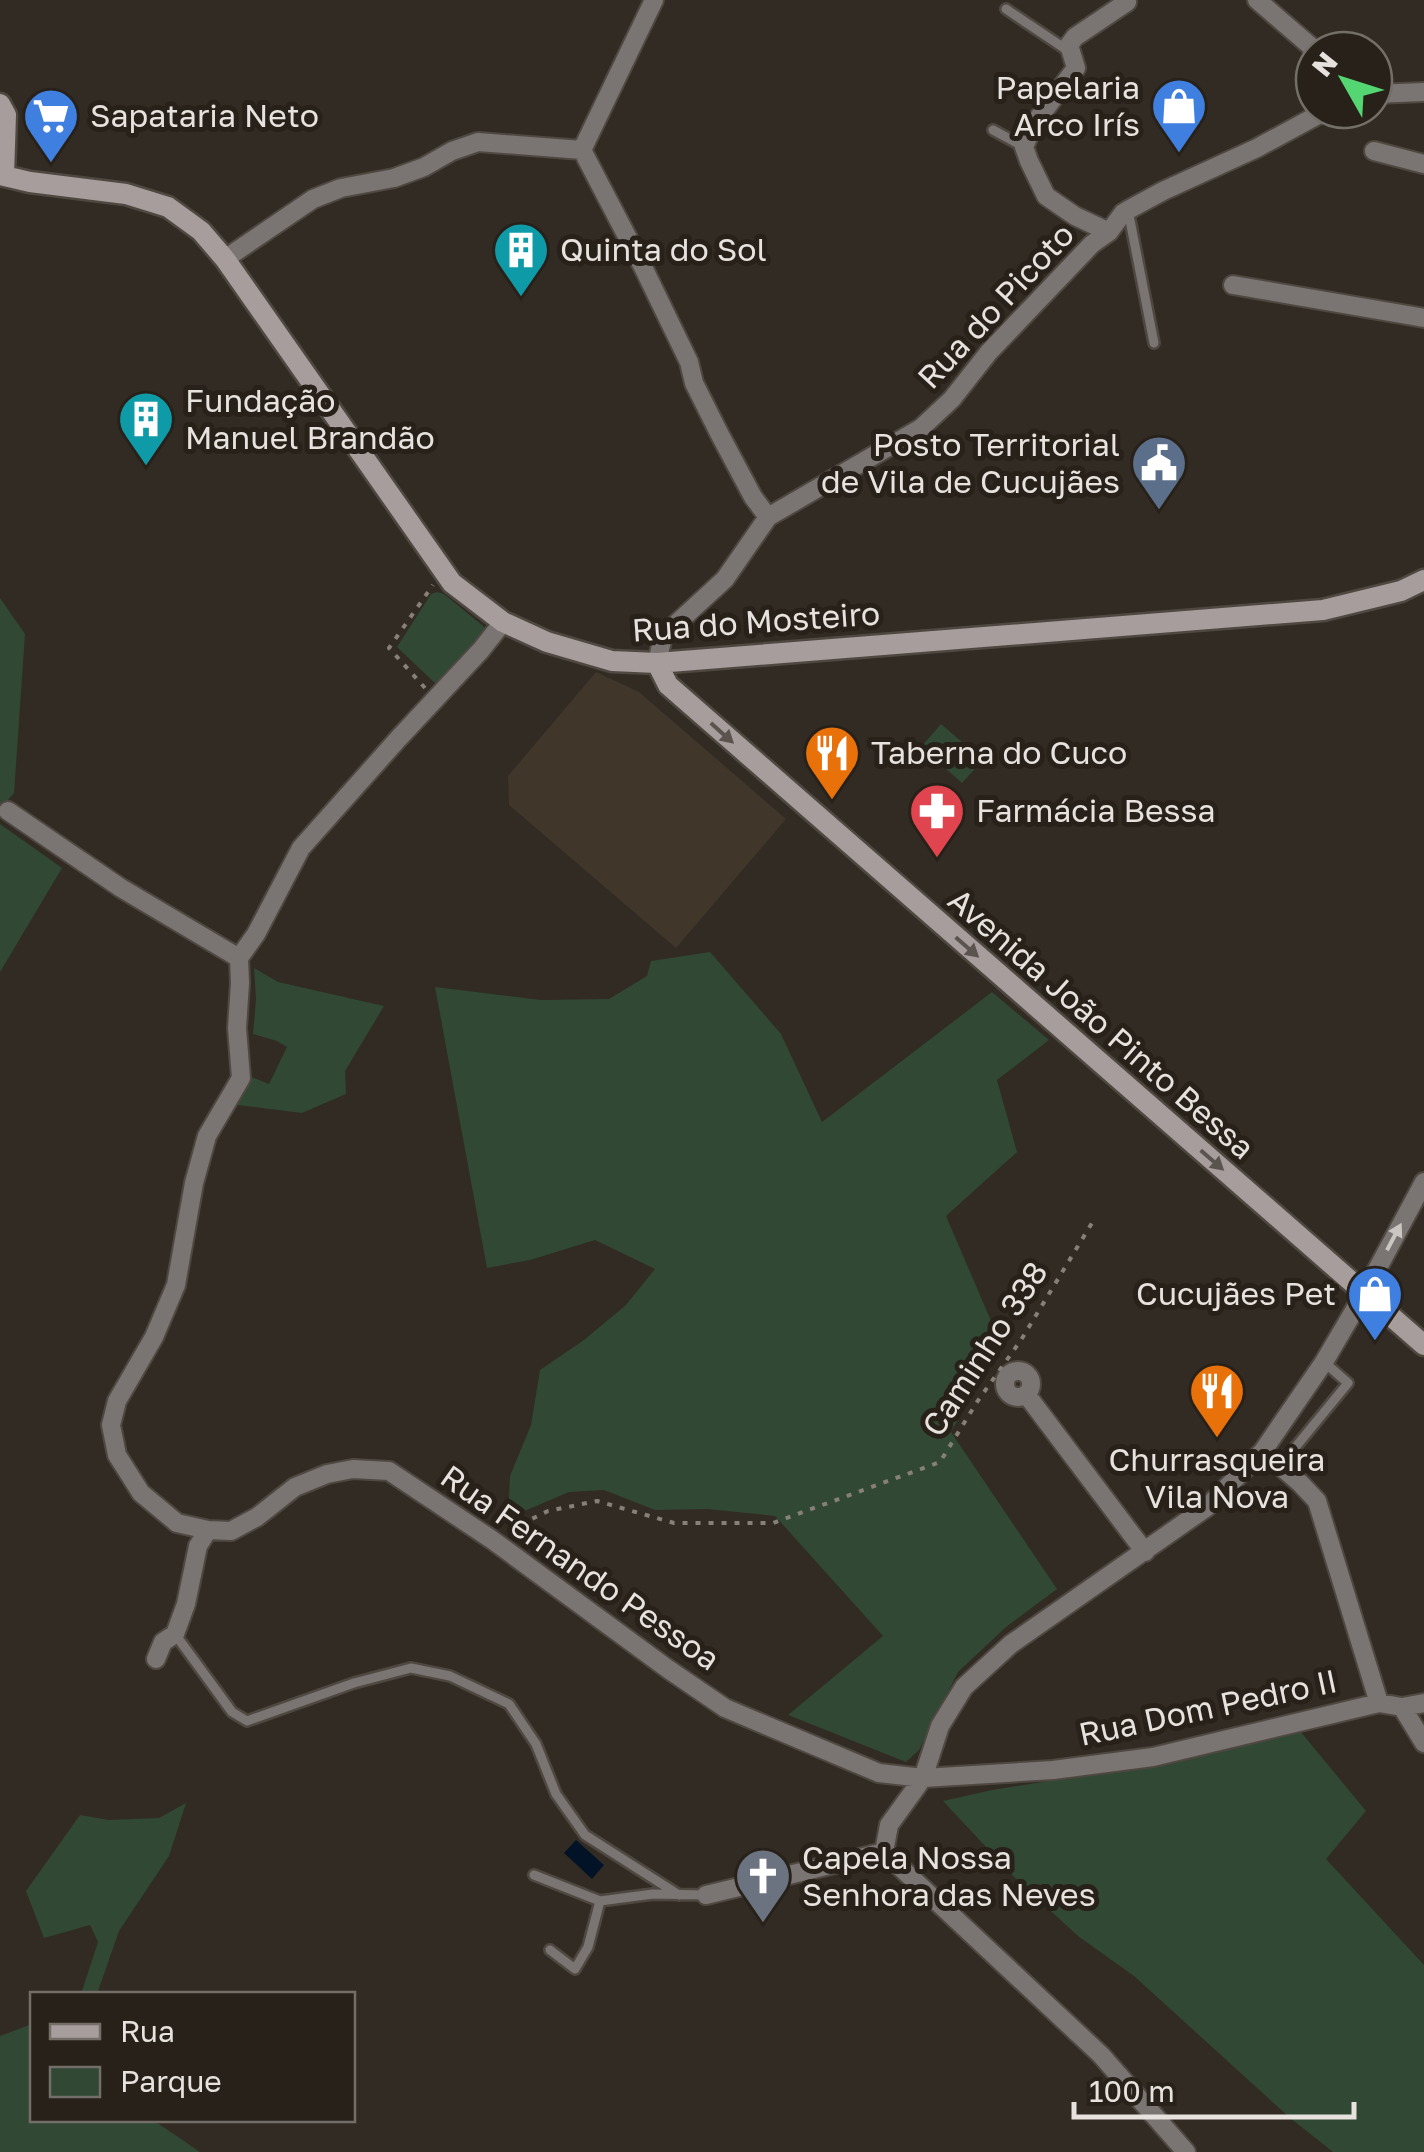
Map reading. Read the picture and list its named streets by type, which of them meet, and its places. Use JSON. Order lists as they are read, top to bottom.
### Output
{
  "streets": {
    "main road": ["Rua do Mosteiro", "Avenida João Pinto Bessa"],
    "street": ["Rua do Picoto", "Rua Fernando Pessoa", "Rua Dom Pedro II"],
    "path": ["Caminho 338"]
  },
  "crossings": [
    ["Rua do Picoto", "Rua do Mosteiro"],
    ["Rua do Picoto", "Avenida João Pinto Bessa"],
    ["Rua do Mosteiro", "Avenida João Pinto Bessa"],
    ["Caminho 338", "Rua Fernando Pessoa"],
    ["Rua Fernando Pessoa", "Rua Dom Pedro II"]
  ],
  "one_way": ["Avenida João Pinto Bessa"],
  "places": {
    "shop": ["Papelaria Arco Irís", "Cucujães Pet"],
    "supermarket": ["Sapataria Neto"],
    "building": ["Quinta do Sol", "Fundação Manuel Brandão"],
    "public building": ["Posto Territorial de Vila de Cucujães"],
    "restaurant": ["Taberna do Cuco", "Churrasqueira Vila Nova"],
    "pharmacy": ["Farmácia Bessa"],
    "church": ["Capela Nossa Senhora das Neves"]
  },
  "legend": ["Rua", "Parque"],
  "scale_bar": "100 m",
  "north": "top left"
}
